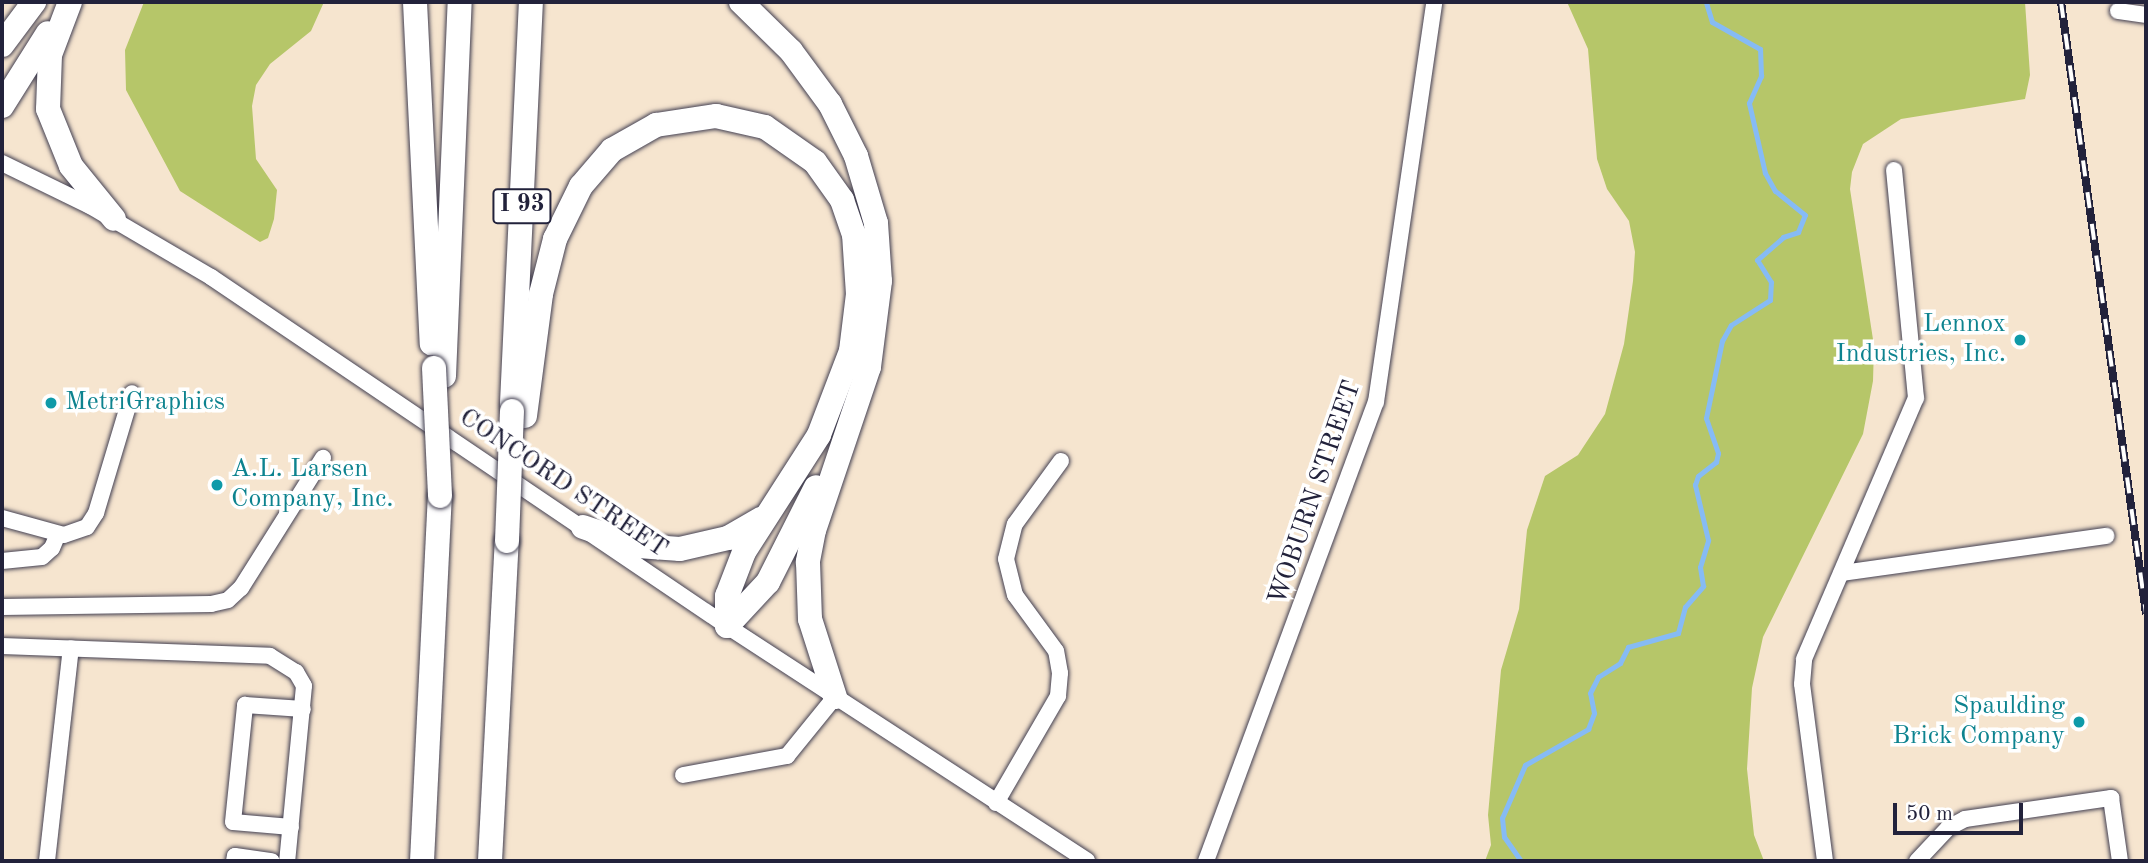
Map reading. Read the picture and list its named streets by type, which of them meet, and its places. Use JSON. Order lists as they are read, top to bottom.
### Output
{
  "streets": {
    "highway": ["I 93"],
    "street": ["CONCORD STREET", "WOBURN STREET"]
  },
  "places": [
    "Lennox Industries, Inc.",
    "MetriGraphics",
    "A.L. Larsen Company, Inc.",
    "Spaulding Brick Company"
  ],
  "scale_bar": "50 m"
}
